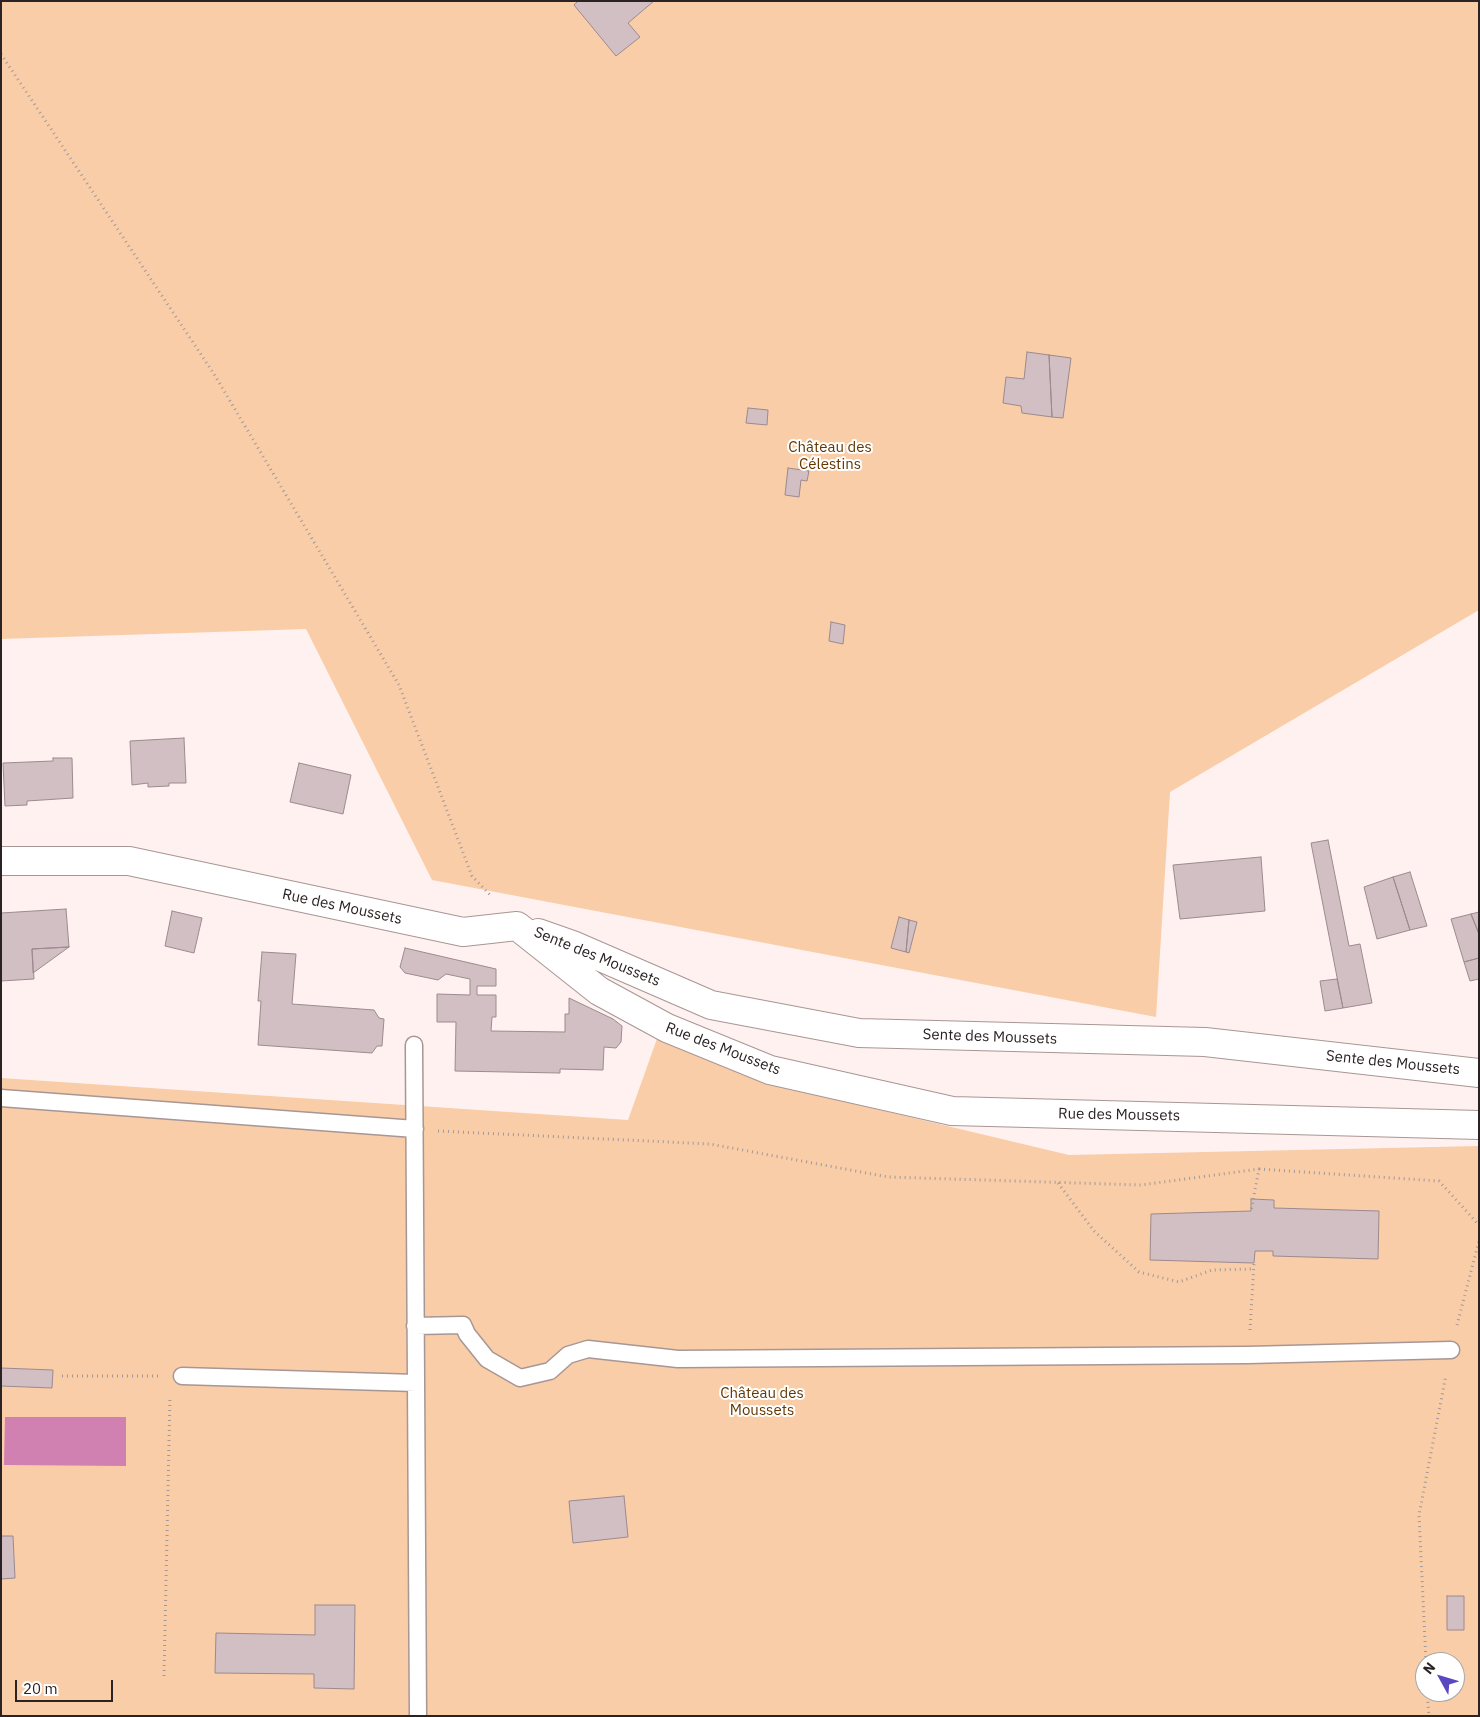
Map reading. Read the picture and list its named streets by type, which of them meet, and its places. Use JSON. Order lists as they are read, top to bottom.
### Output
{
  "streets": {
    "street": ["Rue des Moussets", "Sente des Moussets"]
  },
  "crossings": [
    ["Rue des Moussets", "Sente des Moussets"]
  ],
  "parks": ["Château des Célestins", "Château des Moussets"],
  "scale_bar": "20 m",
  "north": "top left"
}
